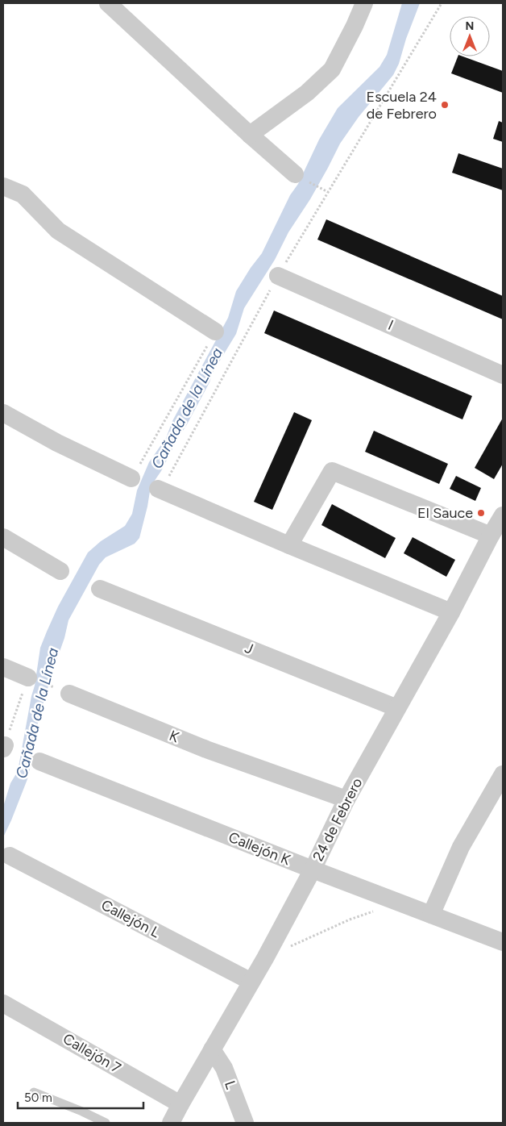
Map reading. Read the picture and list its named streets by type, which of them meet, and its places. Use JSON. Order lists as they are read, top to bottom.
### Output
{
  "streets": {
    "street": [
      "I",
      "J",
      "K",
      "24 de Febrero",
      "Callejón K",
      "Callejón L",
      "Callejón 7",
      "L"
    ]
  },
  "crossings": [
    ["J", "24 de Febrero"],
    ["K", "24 de Febrero"],
    ["24 de Febrero", "Callejón K"],
    ["24 de Febrero", "Callejón L"],
    ["24 de Febrero", "Callejón 7"],
    ["24 de Febrero", "L"]
  ],
  "water": ["Cañada de la Línea"],
  "places": ["Escuela 24 de Febrero", "El Sauce"],
  "scale_bar": "50 m",
  "north": "top"
}
